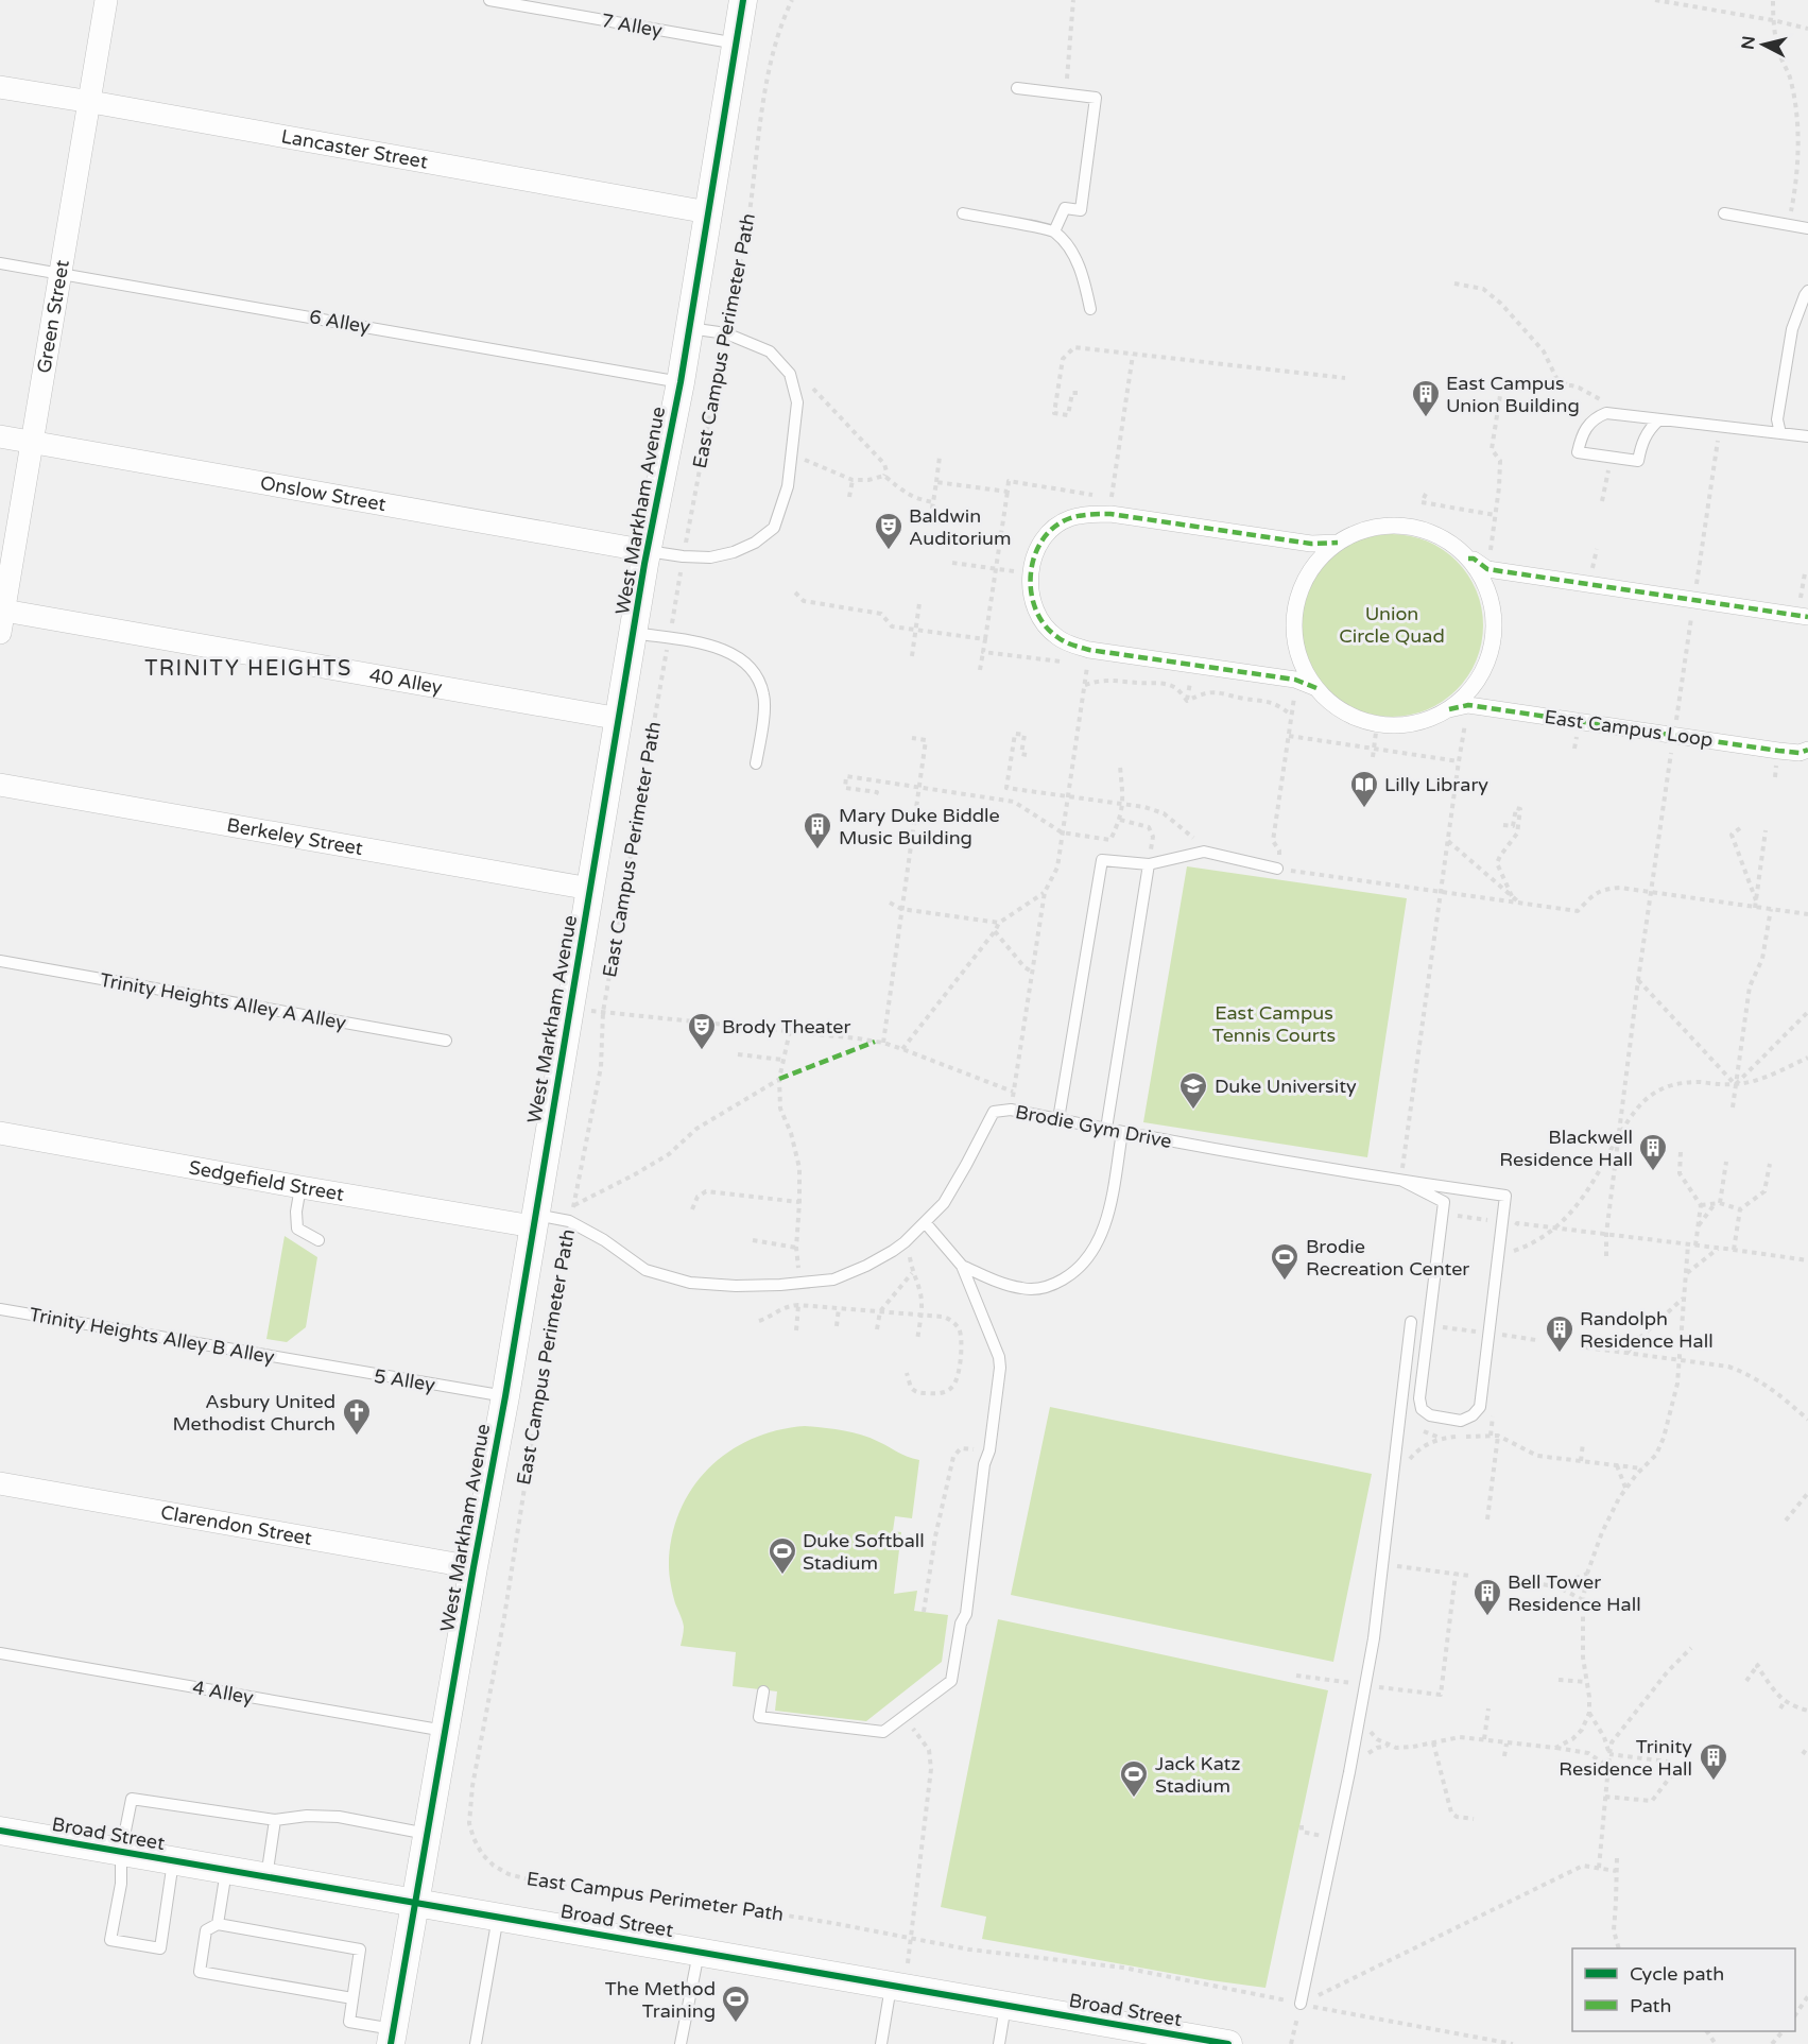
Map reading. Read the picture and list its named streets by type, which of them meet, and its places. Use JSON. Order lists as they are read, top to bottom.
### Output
{
  "streets": {
    "street": [
      "Lancaster Street",
      "Green Street",
      "Onslow Street",
      "West Markham Avenue",
      "40 Alley",
      "East Campus Loop",
      "Berkeley Street",
      "Sedgefield Street",
      "Clarendon Street",
      "Broad Street"
    ],
    "lane": [
      "7 Alley",
      "6 Alley",
      "Trinity Heights Alley A Alley",
      "Brodie Gym Drive",
      "Trinity Heights Alley B Alley",
      "5 Alley",
      "4 Alley"
    ],
    "path": ["East Campus Perimeter Path"]
  },
  "crossings": [
    ["7 Alley", "West Markham Avenue"],
    ["Lancaster Street", "Green Street"],
    ["Lancaster Street", "West Markham Avenue"],
    ["Green Street", "6 Alley"],
    ["Green Street", "Onslow Street"],
    ["Green Street", "40 Alley"],
    ["6 Alley", "West Markham Avenue"],
    ["East Campus Perimeter Path", "Brodie Gym Drive"],
    ["Onslow Street", "West Markham Avenue"],
    ["West Markham Avenue", "40 Alley"],
    ["West Markham Avenue", "Berkeley Street"],
    ["West Markham Avenue", "Brodie Gym Drive"],
    ["West Markham Avenue", "Sedgefield Street"],
    ["West Markham Avenue", "5 Alley"],
    ["West Markham Avenue", "Clarendon Street"],
    ["West Markham Avenue", "4 Alley"],
    ["West Markham Avenue", "Broad Street"],
    ["Brodie Gym Drive", "Sedgefield Street"],
    ["Trinity Heights Alley B Alley", "5 Alley"]
  ],
  "districts": ["TRINITY HEIGHTS"],
  "parks": ["Union Circle Quad", "East Campus Tennis Courts"],
  "places": {
    "building": [
      "East Campus Union Building",
      "Mary Duke Biddle Music Building",
      "Blackwell Residence Hall",
      "Randolph Residence Hall",
      "Bell Tower Residence Hall",
      "Trinity Residence Hall"
    ],
    "theatre": ["Baldwin Auditorium", "Brody Theater"],
    "library": ["Lilly Library"],
    "school or university": ["Duke University"],
    "sports": [
      "Brodie Recreation Center",
      "Duke Softball Stadium",
      "Jack Katz Stadium",
      "The Method Training"
    ],
    "church": ["Asbury United Methodist Church"]
  },
  "legend": ["Cycle path", "Path"],
  "north": "left"
}
